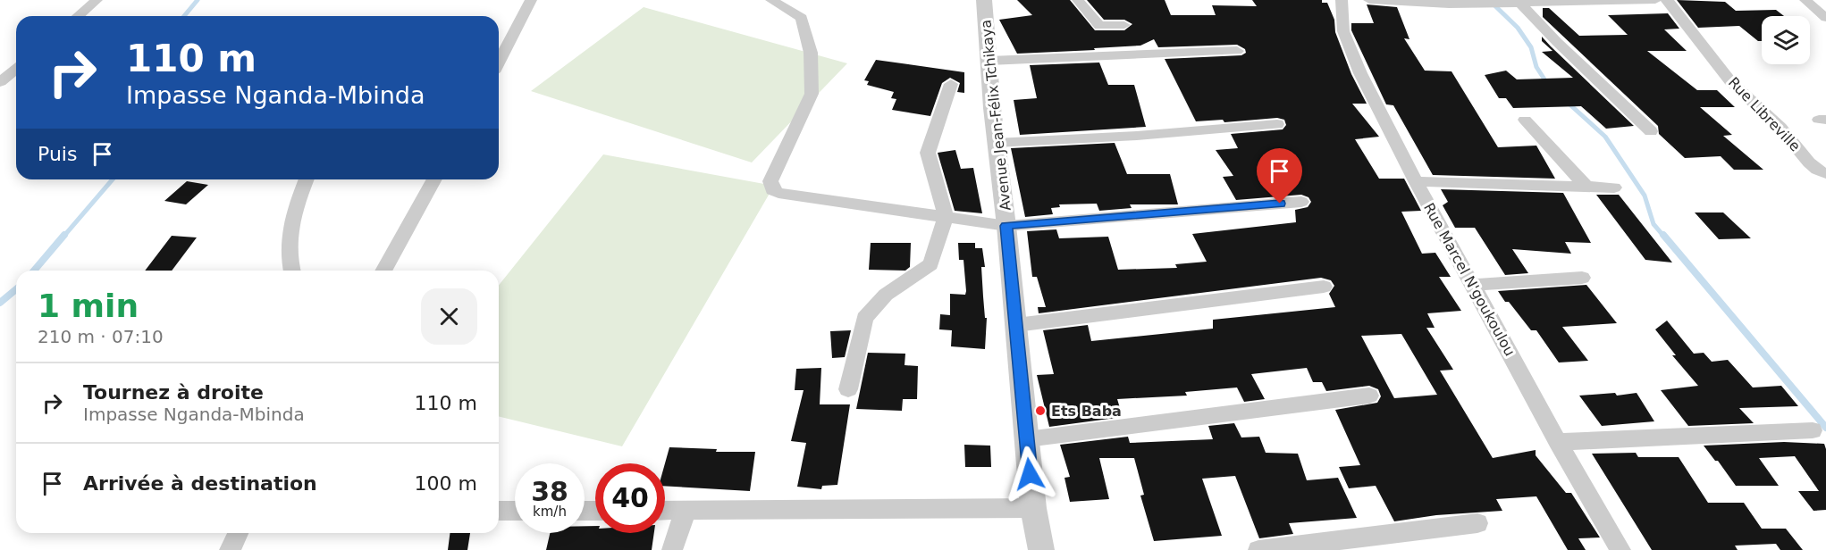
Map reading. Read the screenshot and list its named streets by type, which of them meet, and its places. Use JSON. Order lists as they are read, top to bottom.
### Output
{
  "streets": {
    "street": ["Rue Libreville", "Avenue Jean-Félix Tchikaya", "Rue Marcel N'goukoulou"]
  },
  "places": ["Ets Baba"],
  "page": {
    "turn": ["110 m", "Impasse Nganda-Mbinda"],
    "then": "Puis",
    "heading": ["1 min", "210 m · 07:10"],
    "list": [
      {
        "name": "Tournez à droite",
        "note": "Impasse Nganda-Mbinda",
        "value": "110 m"
      },
      {
        "name": "Arrivée à destination",
        "value": "100 m"
      }
    ],
    "speed": "38 km/h",
    "limit": "40"
  }
}
